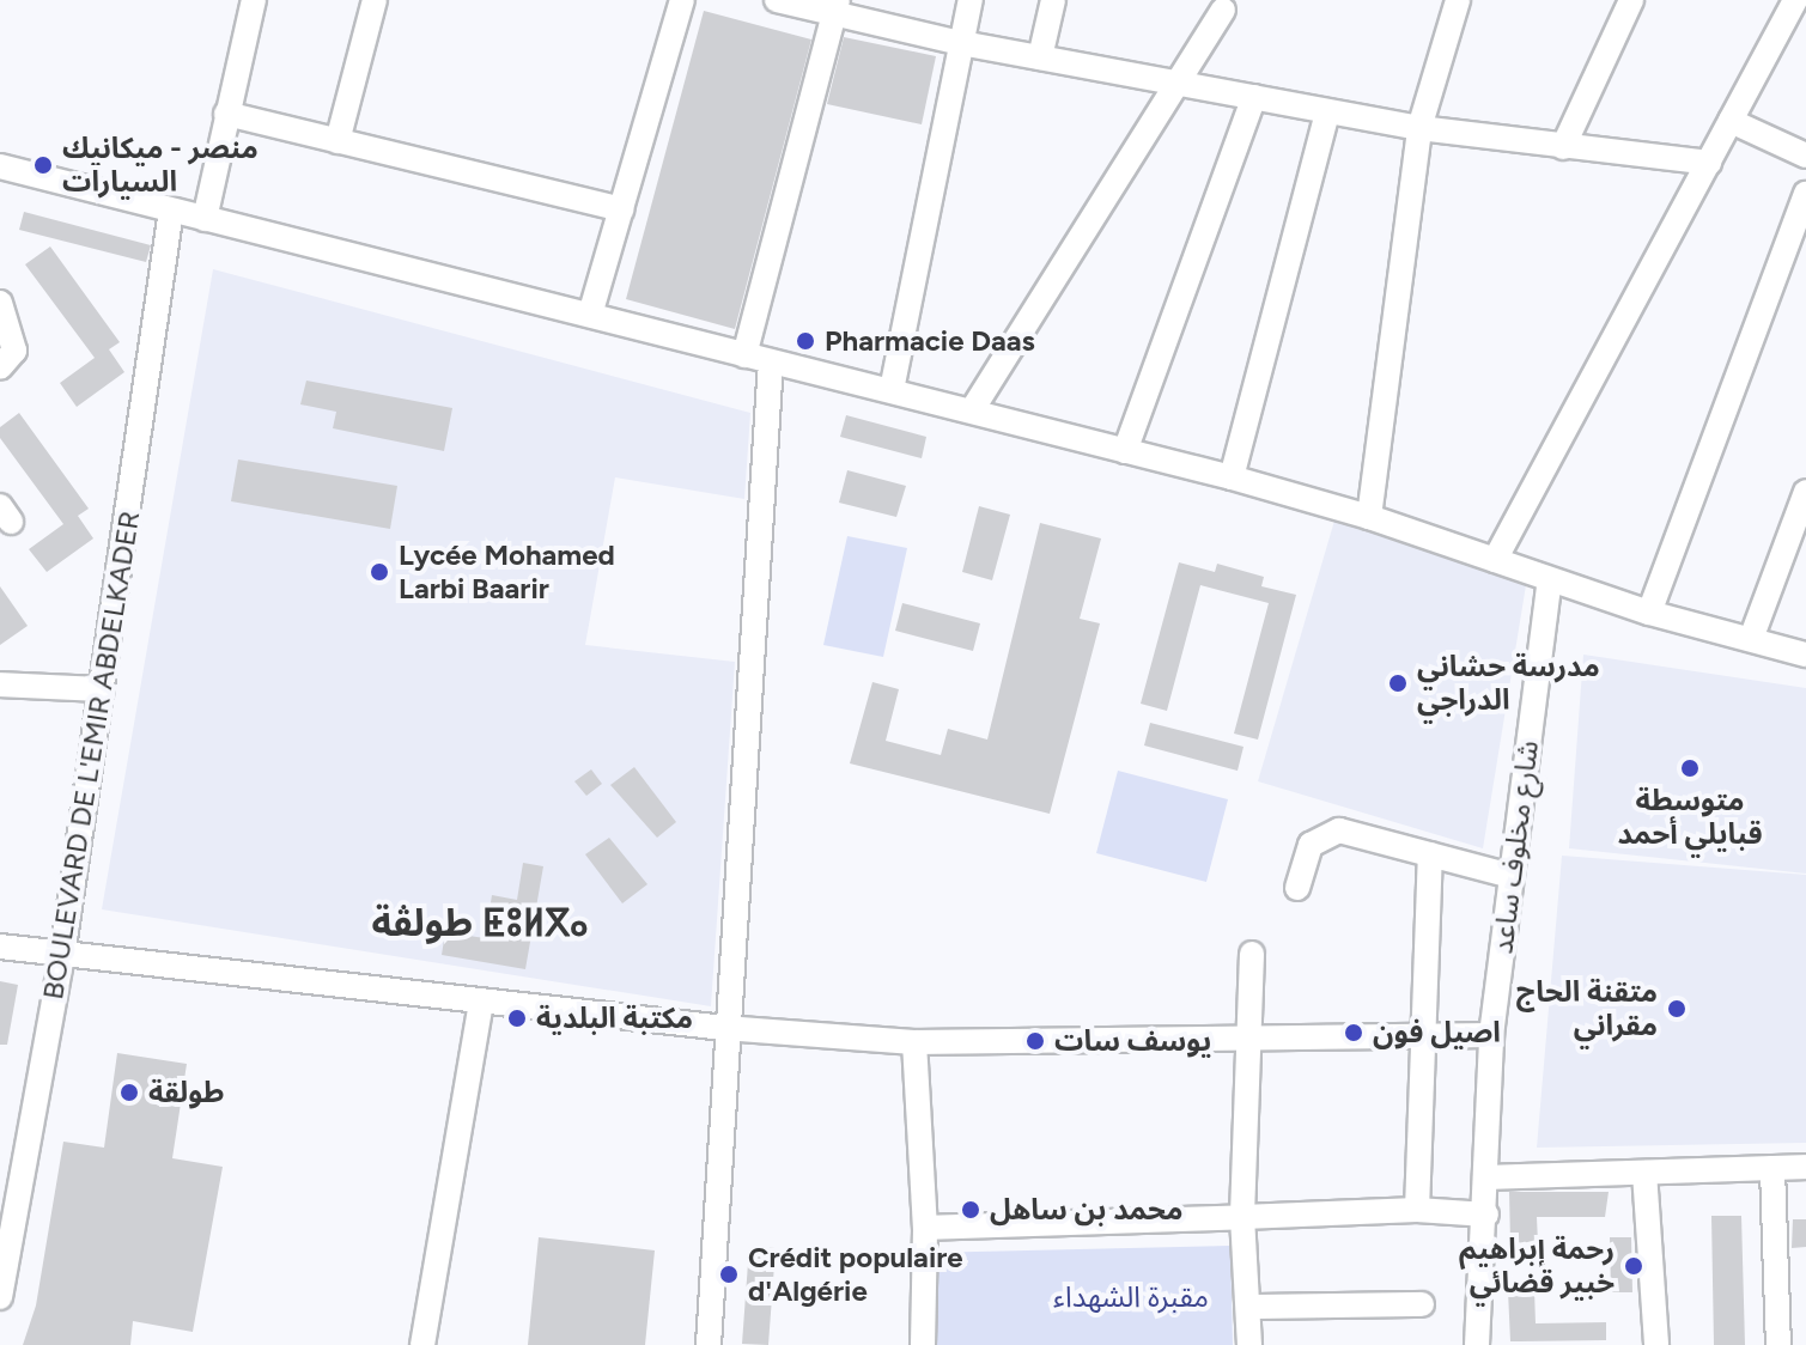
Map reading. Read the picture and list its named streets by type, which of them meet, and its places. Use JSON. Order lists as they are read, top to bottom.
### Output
{
  "streets": {
    "street": ["BOULEVARD DE L'EMIR ABDELKADER", "شارع مخلوف ساعد"]
  },
  "districts": ["طولڤة ⵟⵓⵍⴳⴰ"],
  "parks": ["مقبرة الشهداء"],
  "places": [
    "منصر - ميكانيك السيارات",
    "Pharmacie Daas",
    "Lycée Mohamed Larbi Baarir",
    "مدرسة حشاني الدراجي",
    "متوسطة قبايلي أحمد",
    "متقنة الحاج مقراني",
    "مكتبة البلدية",
    "اصيل فون",
    "يوسف سات",
    "طولقة",
    "محمد بن ساهل",
    "رحمة إبراهيم خبير قضائي",
    "Crédit populaire d'Algérie"
  ]
}
